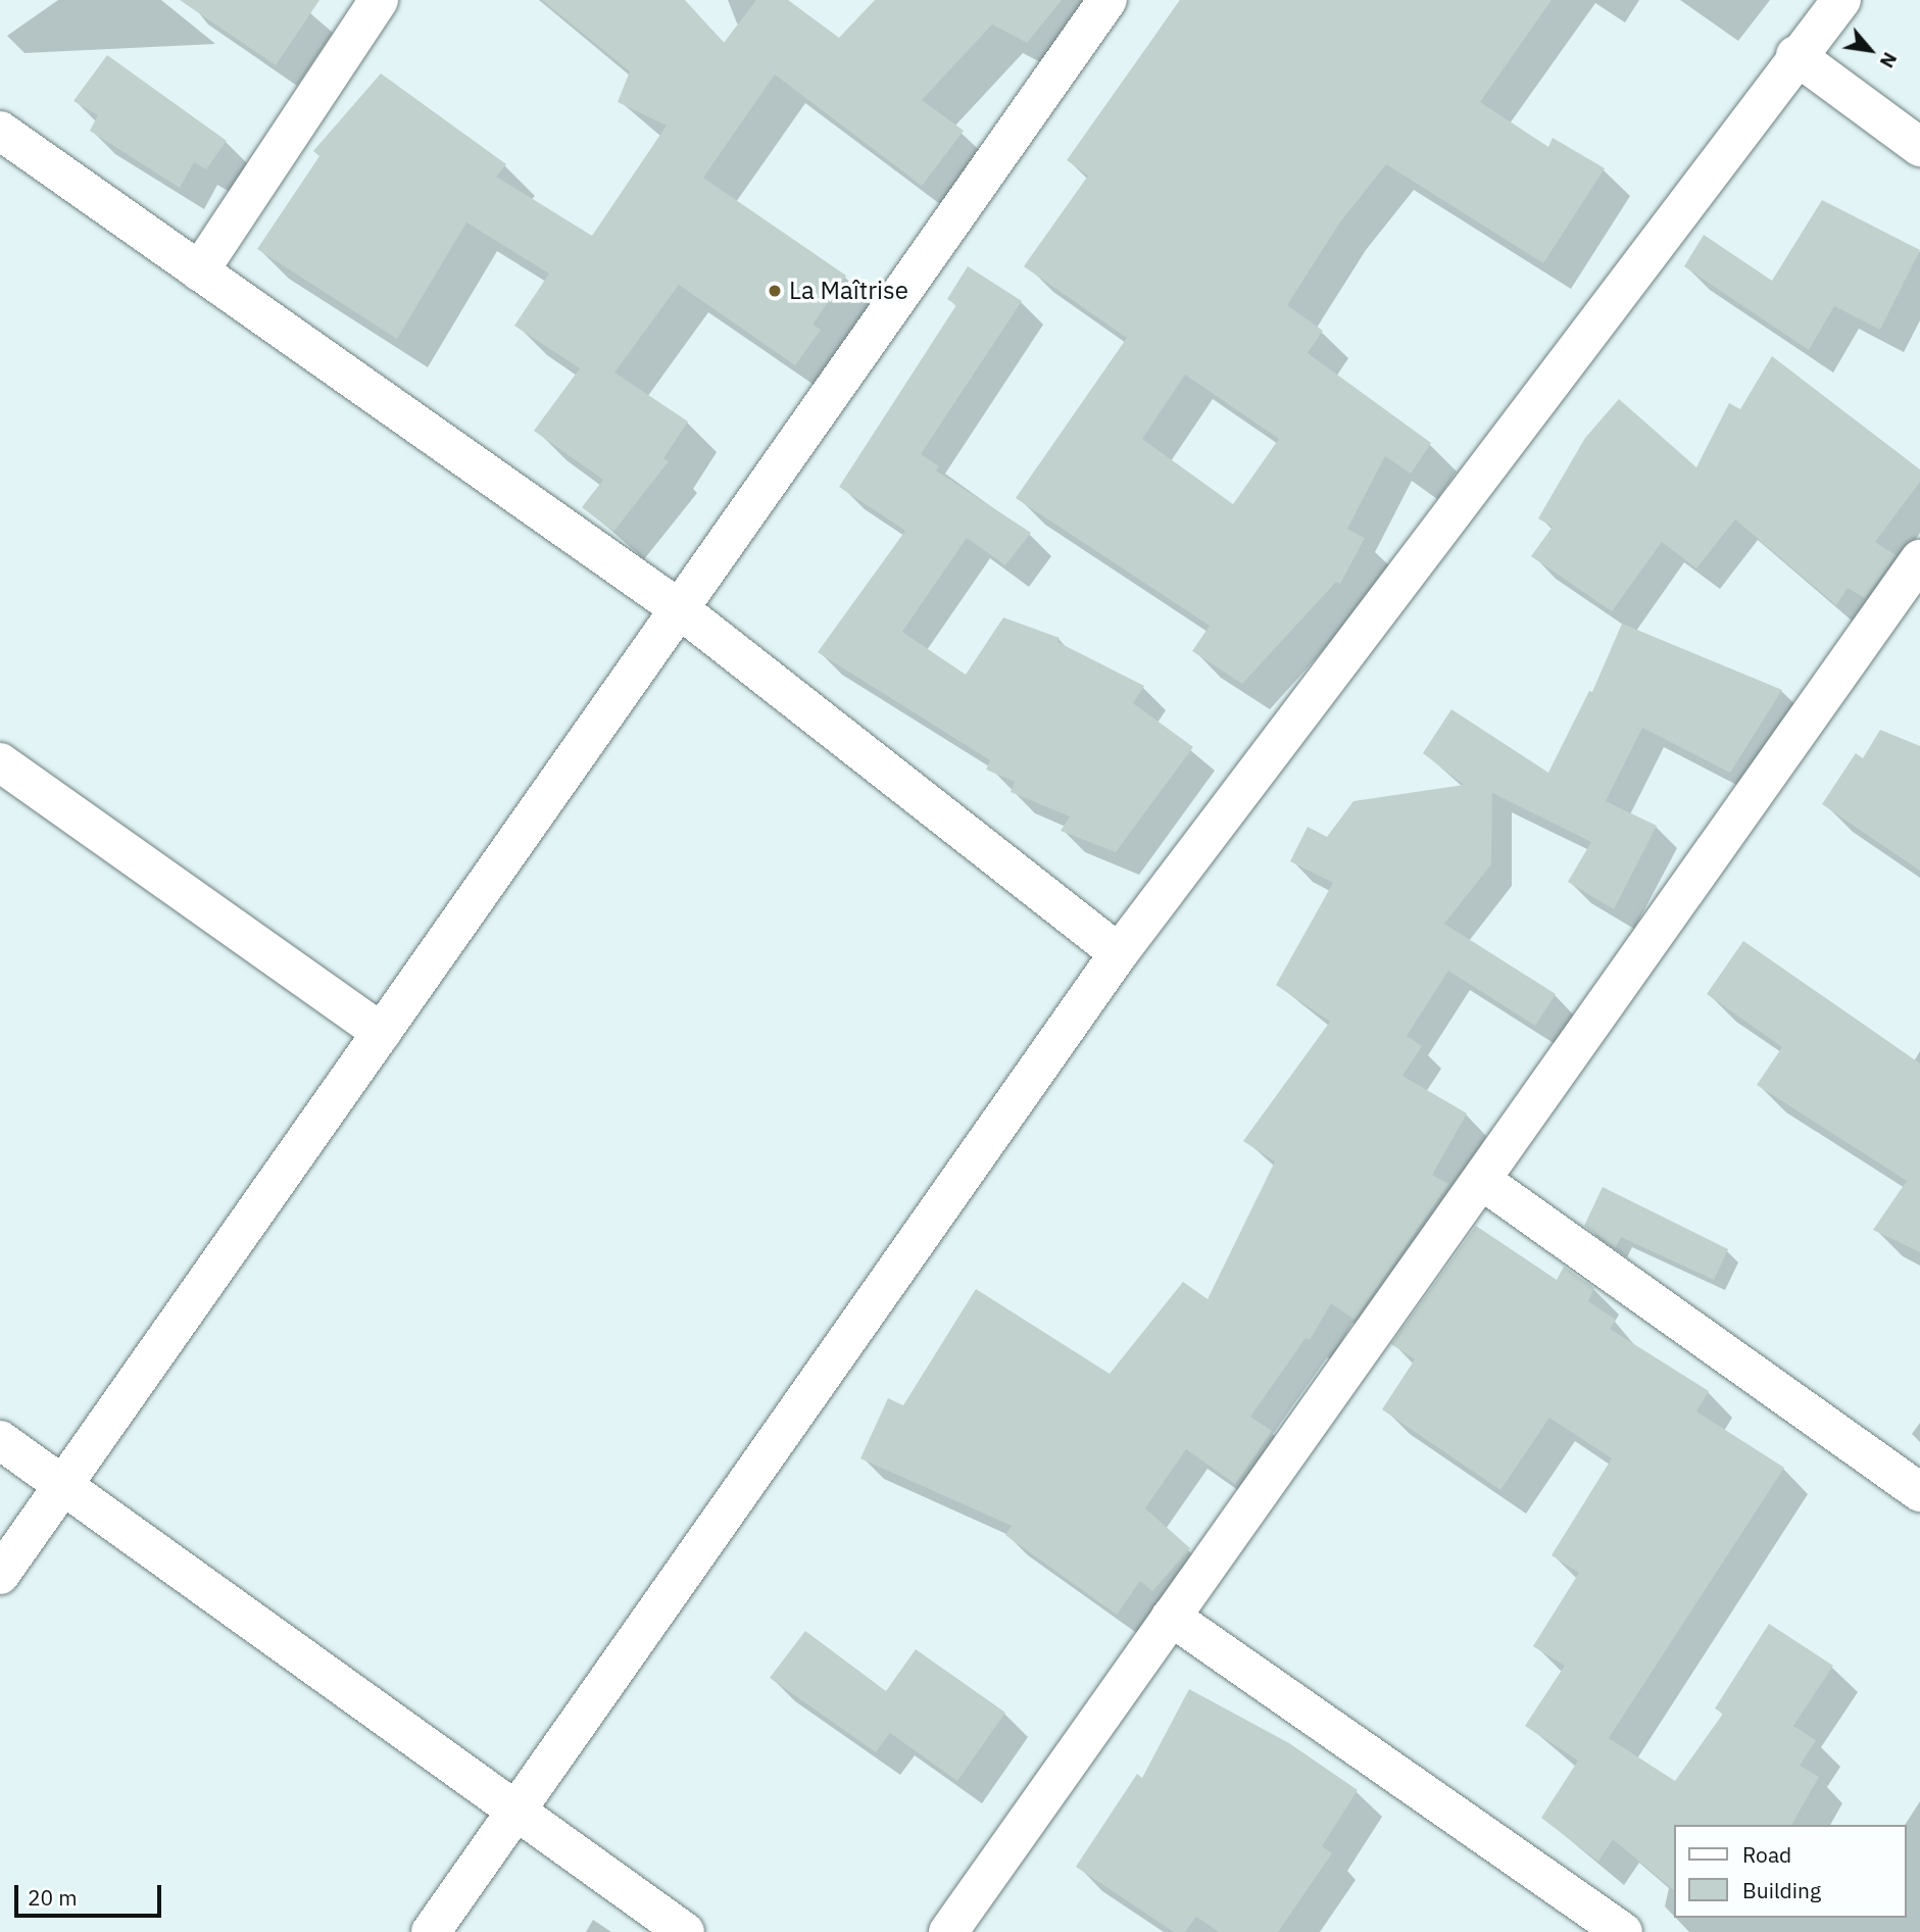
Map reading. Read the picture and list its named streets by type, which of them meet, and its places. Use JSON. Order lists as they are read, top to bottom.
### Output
{
  "places": ["La Maîtrise"],
  "legend": ["Road", "Building"],
  "scale_bar": "20 m",
  "north": "bottom right"
}
